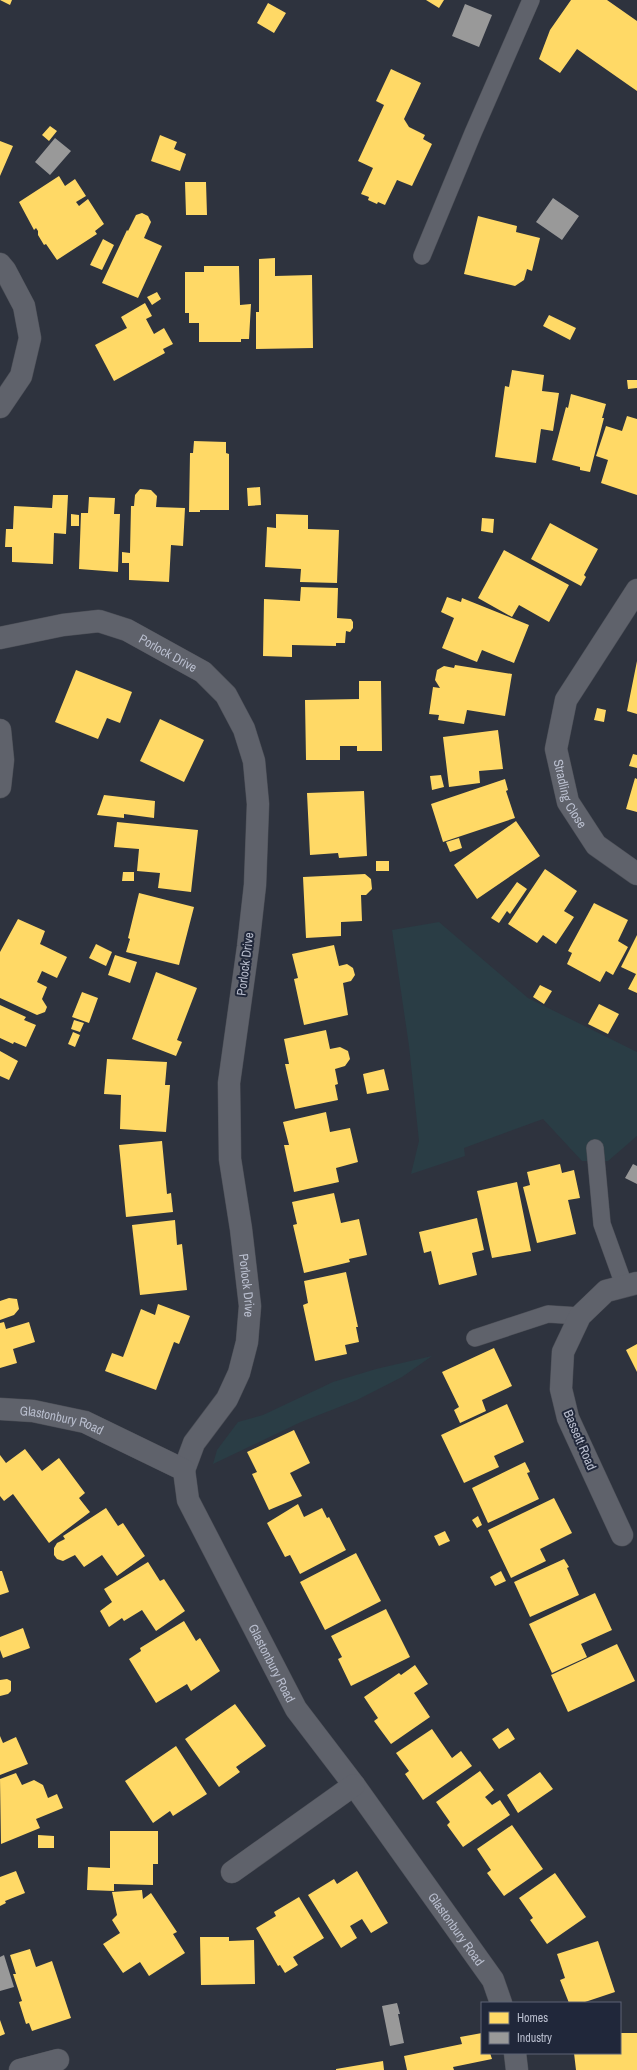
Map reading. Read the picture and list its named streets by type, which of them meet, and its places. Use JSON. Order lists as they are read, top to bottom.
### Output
{
  "streets": {
    "street": [
      "Porlock Drive",
      "Stradling Close",
      "Glastonbury Road",
      "Bassett Road"
    ]
  },
  "crossings": [
    ["Porlock Drive", "Glastonbury Road"]
  ],
  "legend": ["Homes", "Industry"]
}
